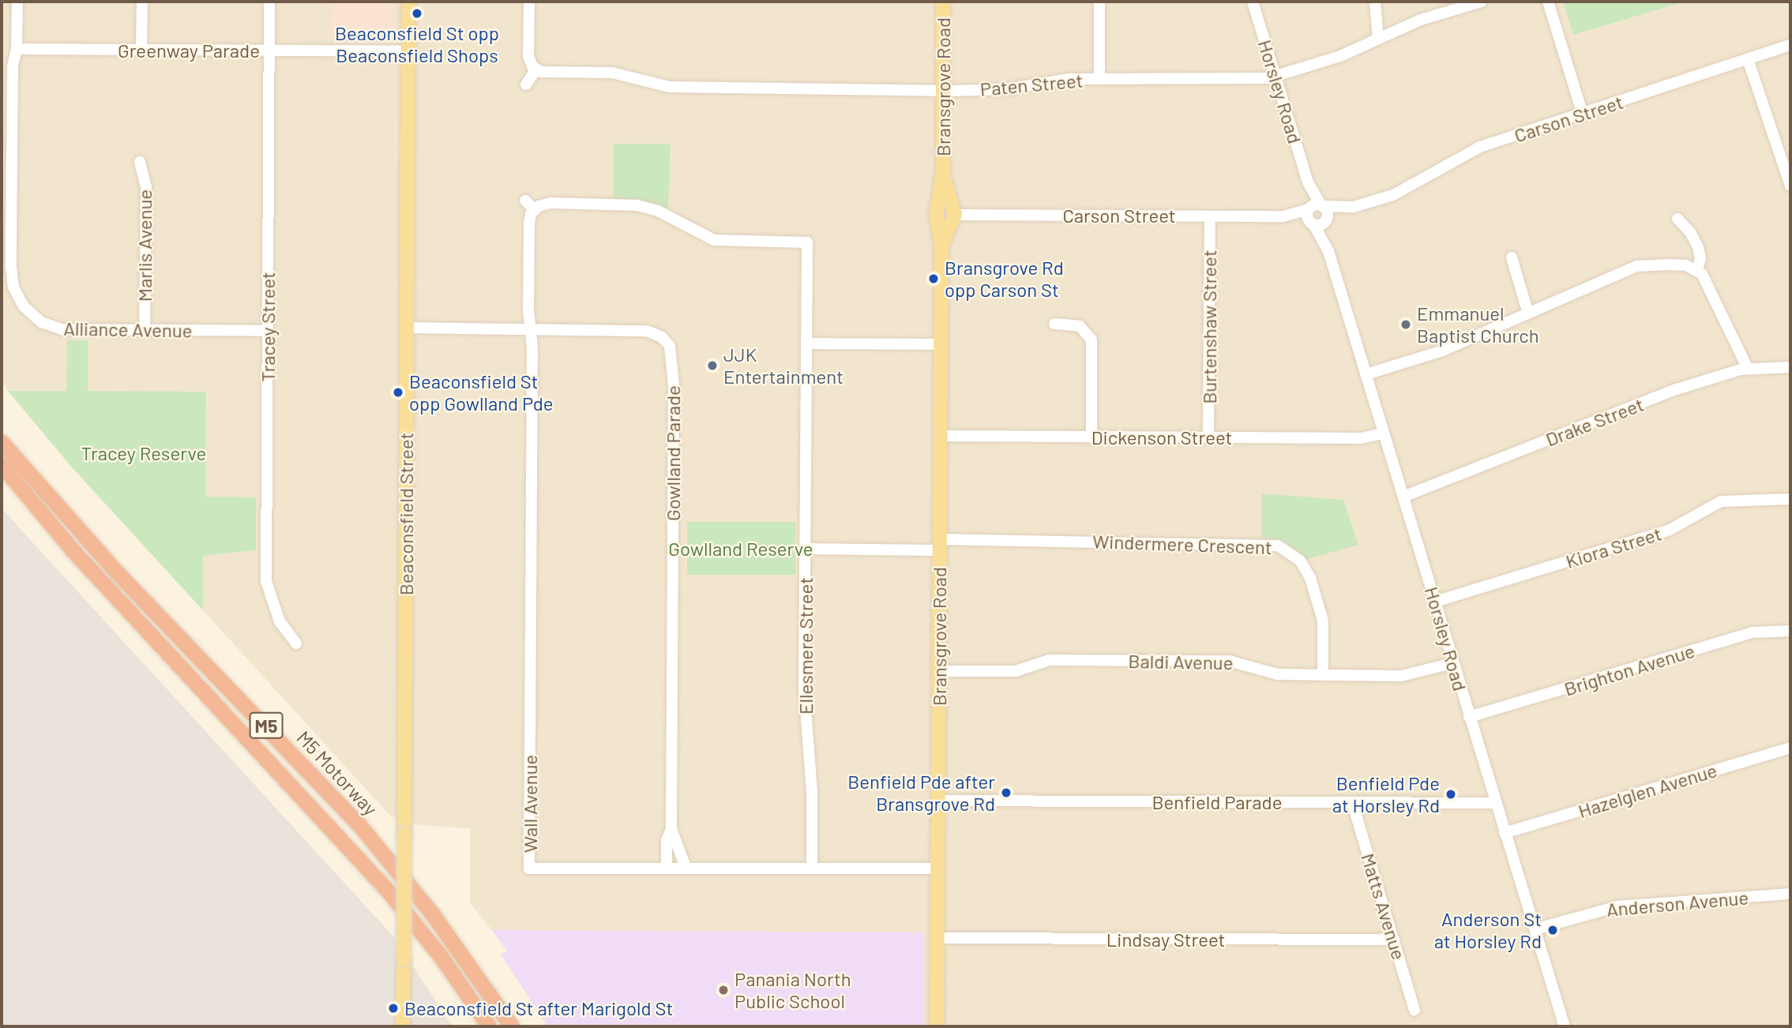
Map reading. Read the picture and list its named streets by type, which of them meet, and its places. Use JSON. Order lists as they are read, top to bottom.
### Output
{
  "streets": {
    "highway": ["M5", "M5 Motorway"],
    "main road": ["Bransgrove Road", "Beaconsfield Street"],
    "street": [
      "Greenway Parade",
      "Paten Street",
      "Horsley Road",
      "Carson Street",
      "Marlis Avenue",
      "Tracey Street",
      "Burtenshaw Street",
      "Alliance Avenue",
      "Drake Street",
      "Dickenson Street",
      "Gowlland Parade",
      "Windermere Crescent",
      "Kiora Street",
      "Ellesmere Street",
      "Baldi Avenue",
      "Brighton Avenue",
      "Hazelglen Avenue",
      "Benfield Parade",
      "Wall Avenue",
      "Anderson Avenue",
      "Matts Avenue",
      "Lindsay Street"
    ]
  },
  "crossings": [
    ["Greenway Parade", "Tracey Street"],
    ["Greenway Parade", "Alliance Avenue"],
    ["Greenway Parade", "Beaconsfield Street"],
    ["Paten Street", "Bransgrove Road"],
    ["Paten Street", "Horsley Road"],
    ["Bransgrove Road", "Carson Street"],
    ["Bransgrove Road", "Dickenson Street"],
    ["Bransgrove Road", "Windermere Crescent"],
    ["Bransgrove Road", "Baldi Avenue"],
    ["Bransgrove Road", "Benfield Parade"],
    ["Bransgrove Road", "Wall Avenue"],
    ["Bransgrove Road", "Lindsay Street"],
    ["Horsley Road", "Carson Street"],
    ["Horsley Road", "Drake Street"],
    ["Horsley Road", "Dickenson Street"],
    ["Horsley Road", "Kiora Street"],
    ["Horsley Road", "Baldi Avenue"],
    ["Horsley Road", "Brighton Avenue"],
    ["Horsley Road", "Hazelglen Avenue"],
    ["Horsley Road", "Benfield Parade"],
    ["Horsley Road", "Anderson Avenue"],
    ["Carson Street", "Burtenshaw Street"],
    ["Marlis Avenue", "Alliance Avenue"],
    ["Tracey Street", "Alliance Avenue"],
    ["Burtenshaw Street", "Dickenson Street"],
    ["Gowlland Parade", "Beaconsfield Street"],
    ["Gowlland Parade", "Wall Avenue"],
    ["Windermere Crescent", "Ellesmere Street"],
    ["Windermere Crescent", "Baldi Avenue"],
    ["Ellesmere Street", "Wall Avenue"],
    ["Benfield Parade", "Matts Avenue"],
    ["Matts Avenue", "Lindsay Street"]
  ],
  "parks": ["Tracey Reserve", "Gowlland Reserve"],
  "places": [
    "Beaconsfield St opp Beaconsfield Shops",
    "Bransgrove Rd opp Carson St",
    "Emmanuel Baptist Church",
    "JJK Entertainment",
    "Beaconsfield St opp Gowlland Pde",
    "Benfield Pde after Bransgrove Rd",
    "Benfield Pde at Horsley Rd",
    "Anderson St at Horsley Rd",
    "Panania North Public School",
    "Beaconsfield St after Marigold St"
  ]
}
